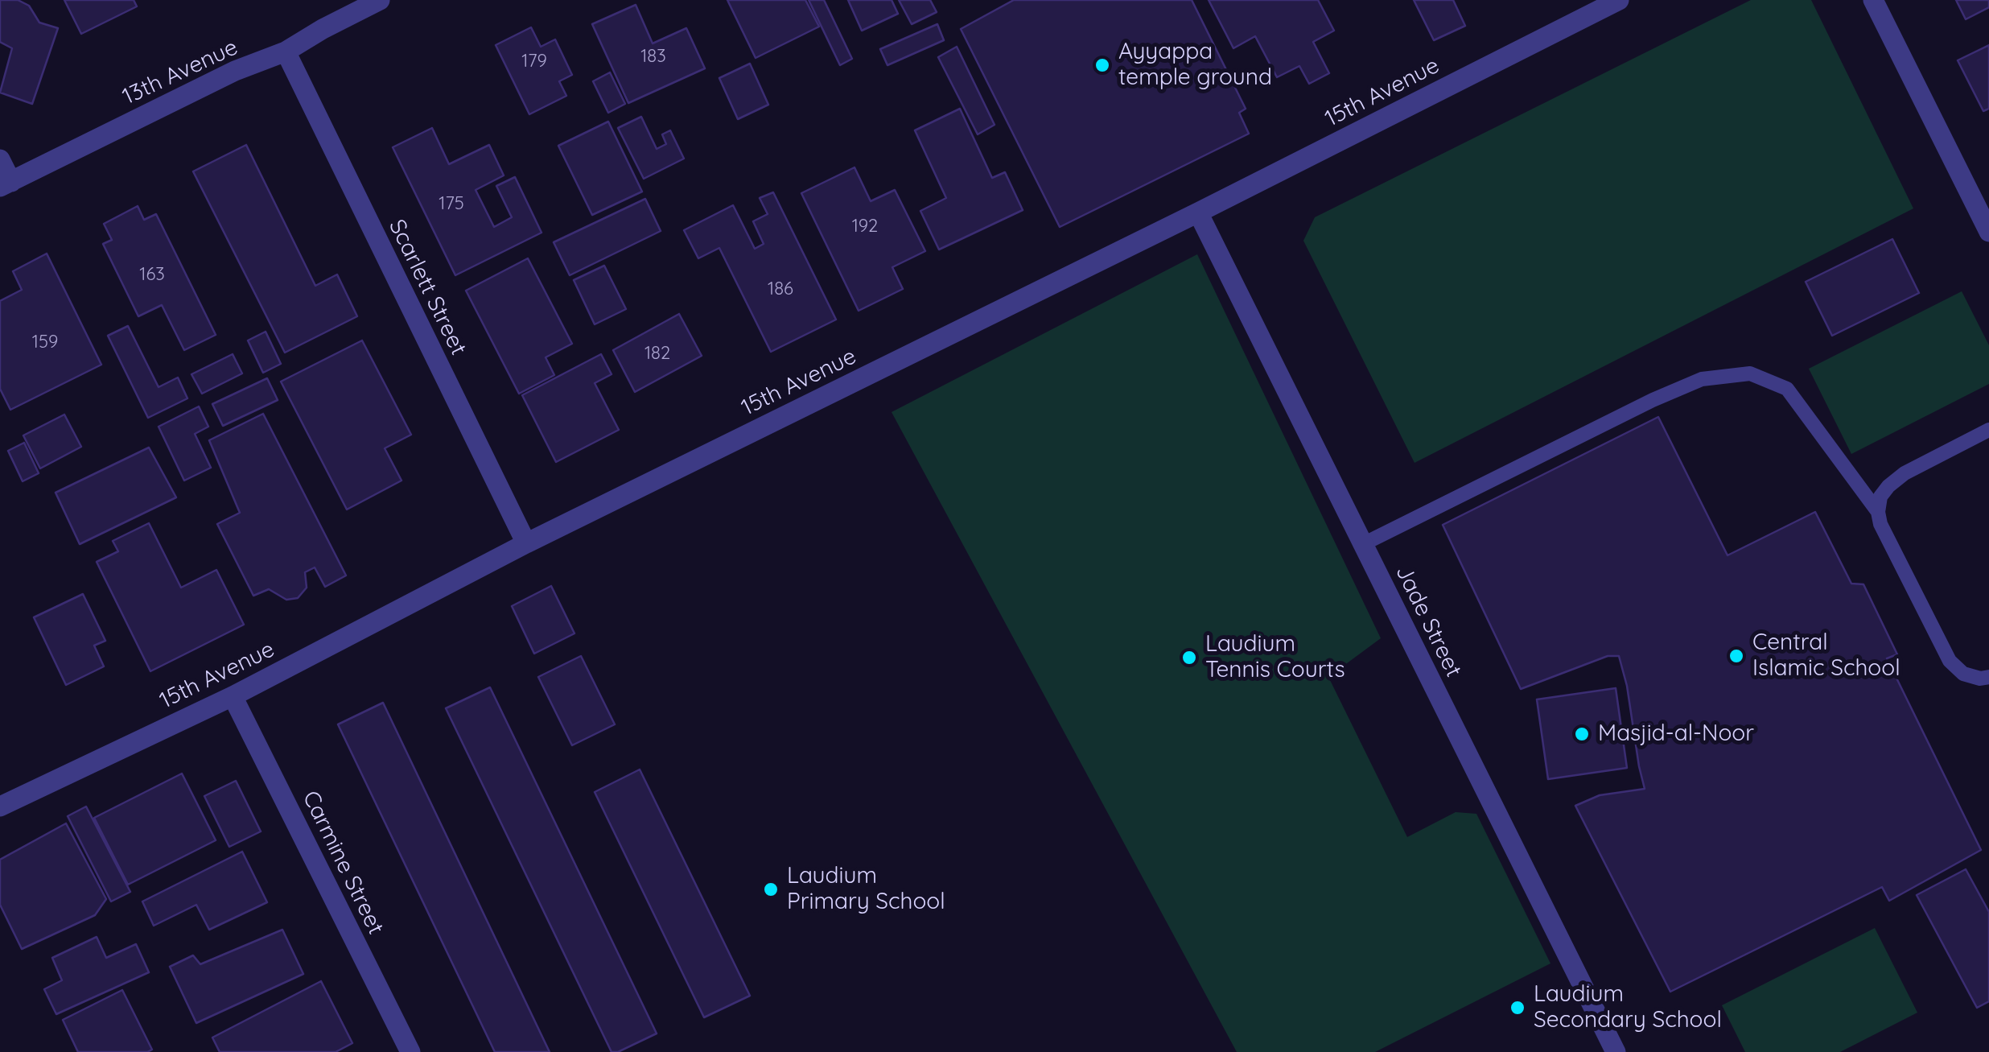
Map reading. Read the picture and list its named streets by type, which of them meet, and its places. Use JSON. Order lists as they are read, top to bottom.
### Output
{
  "streets": {
    "street": [
      "13th Avenue",
      "15th Avenue",
      "Scarlett Street",
      "Jade Street",
      "Carmine Street"
    ]
  },
  "crossings": [
    ["13th Avenue", "Scarlett Street"],
    ["15th Avenue", "Scarlett Street"],
    ["15th Avenue", "Jade Street"],
    ["15th Avenue", "Carmine Street"]
  ],
  "places": [
    "Ayyappa temple ground",
    "Central Islamic School",
    "Laudium Tennis Courts",
    "Masjid-al-Noor",
    "Laudium Primary School",
    "Laudium Secondary School"
  ],
  "house_numbers": [
    "183",
    "179",
    "175",
    "192",
    "163",
    "186",
    "159",
    "182"
  ]
}
